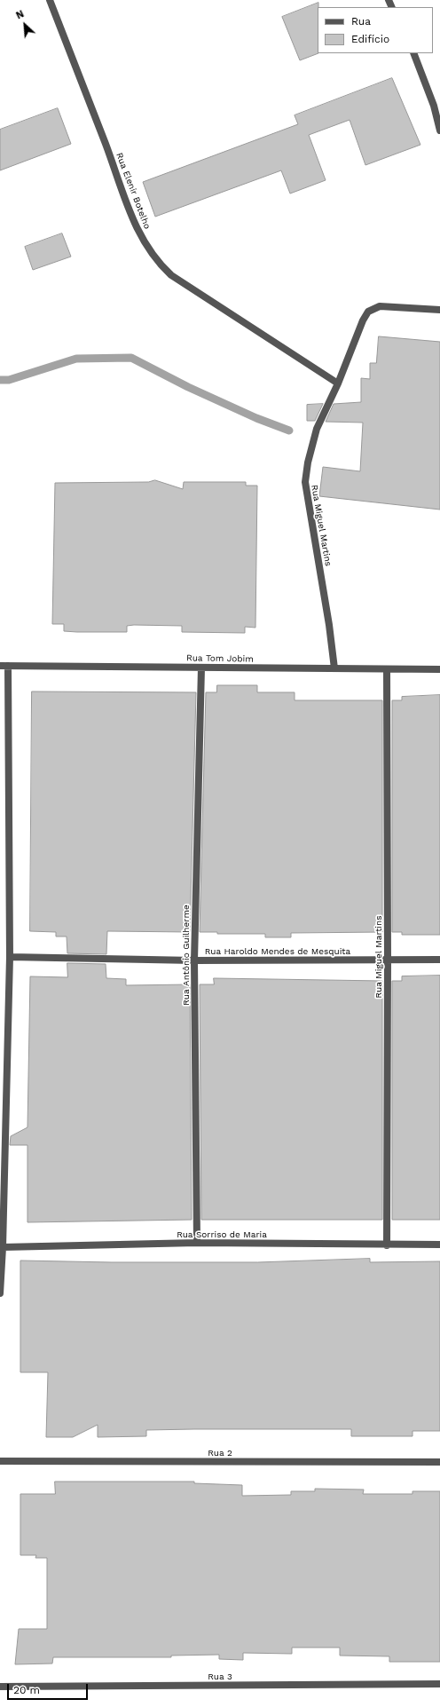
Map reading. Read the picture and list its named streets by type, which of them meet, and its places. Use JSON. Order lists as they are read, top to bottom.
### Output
{
  "streets": {
    "street": [
      "Rua Elenir Botelho",
      "Rua Miguel Martins",
      "Rua Tom Jobim",
      "Rua Haroldo Mendes de Mesquita",
      "Rua Antônio Guilherme",
      "Rua Sorriso de Maria",
      "Rua 2",
      "Rua 3"
    ]
  },
  "crossings": [
    ["Rua Elenir Botelho", "Rua Miguel Martins"],
    ["Rua Miguel Martins", "Rua Tom Jobim"],
    ["Rua Miguel Martins", "Rua Haroldo Mendes de Mesquita"],
    ["Rua Miguel Martins", "Rua Sorriso de Maria"],
    ["Rua Tom Jobim", "Rua Antônio Guilherme"],
    ["Rua Haroldo Mendes de Mesquita", "Rua Antônio Guilherme"],
    ["Rua Antônio Guilherme", "Rua Sorriso de Maria"]
  ],
  "legend": ["Rua", "Edifício"],
  "scale_bar": "20 m",
  "north": "top left"
}
